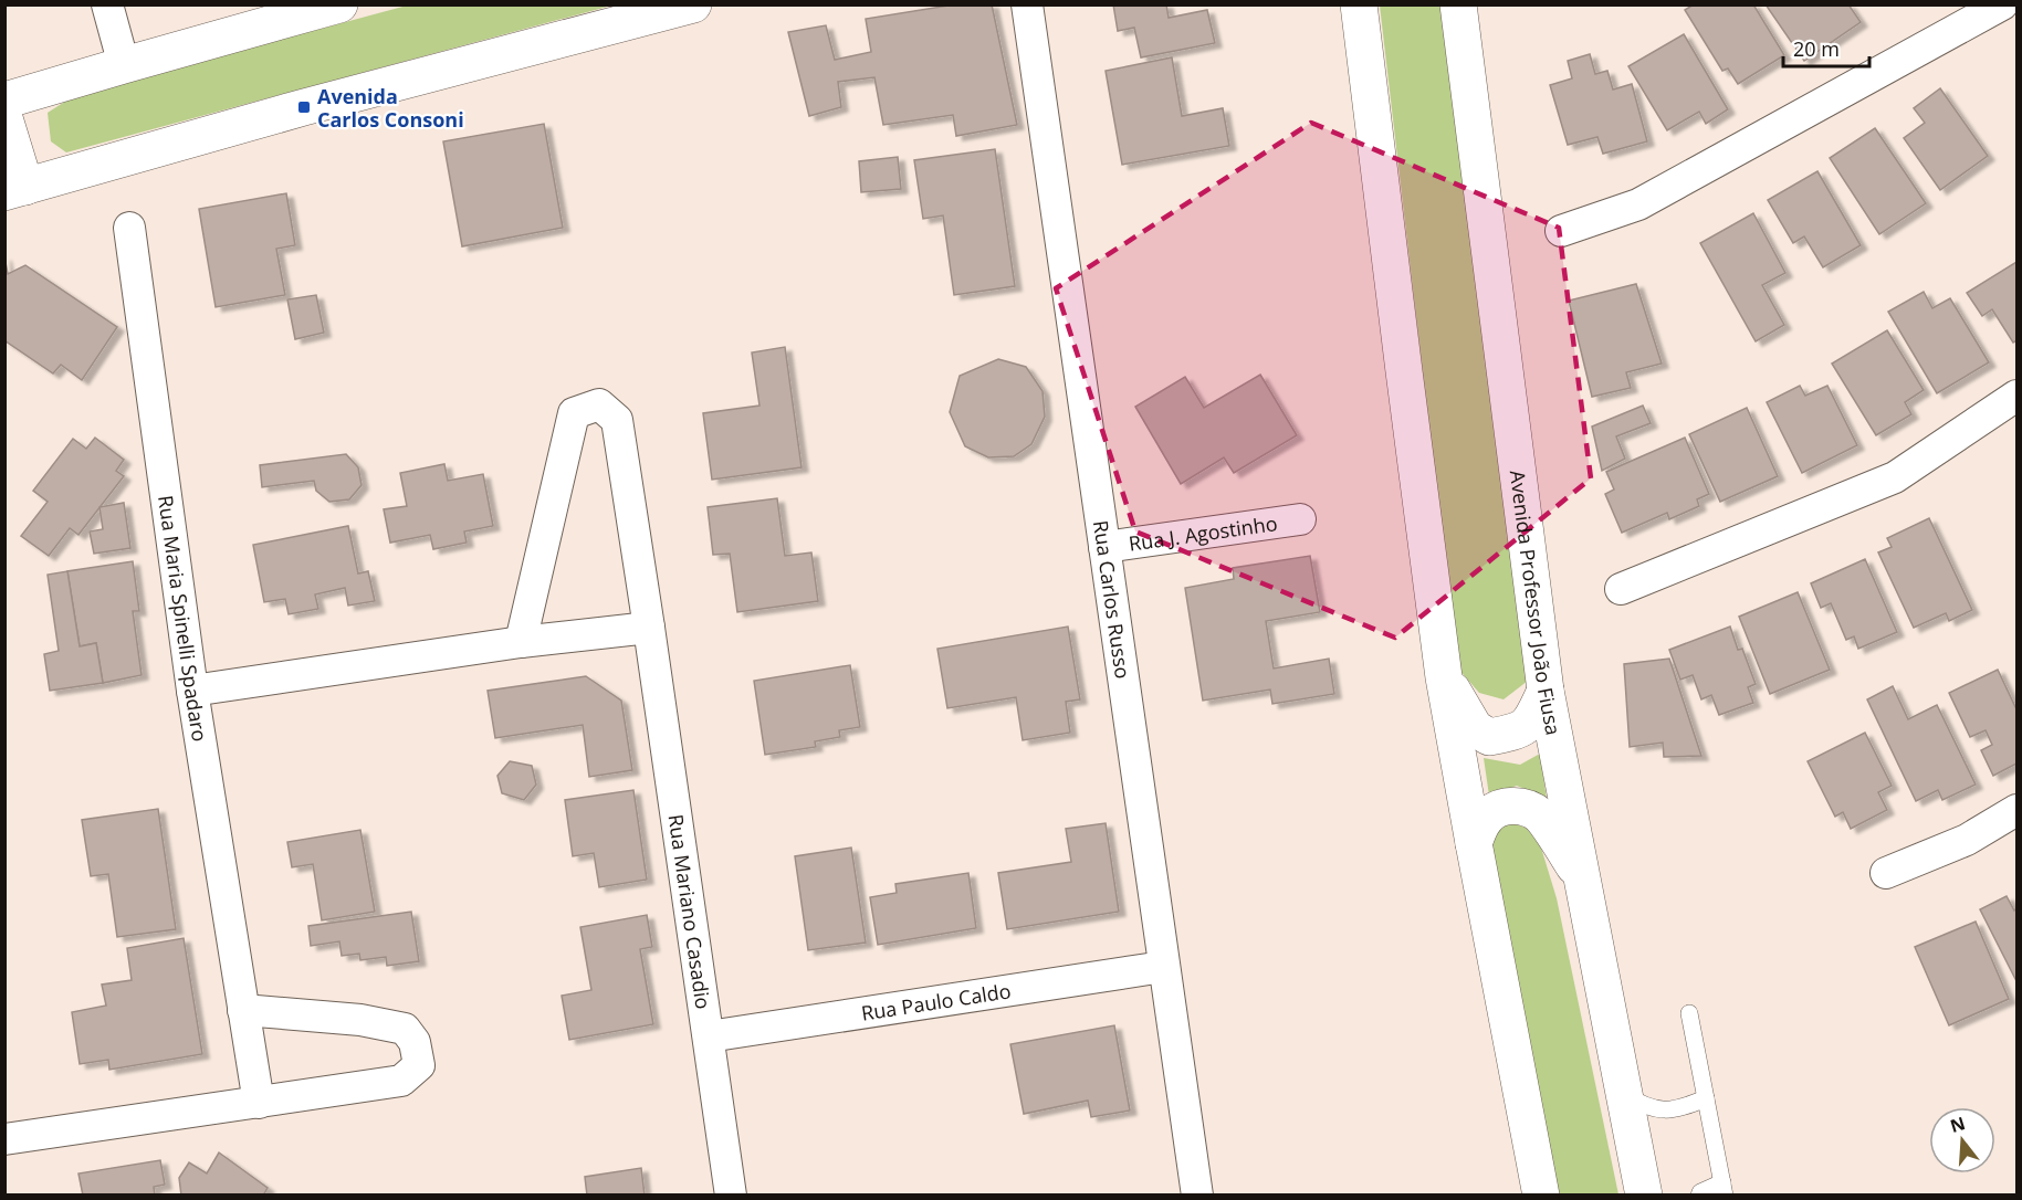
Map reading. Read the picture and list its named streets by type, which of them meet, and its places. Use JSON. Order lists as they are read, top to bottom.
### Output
{
  "streets": {
    "main road": ["Avenida Professor João Fiusa"],
    "street": [
      "Rua J. Agostinho",
      "Rua Carlos Russo",
      "Rua Maria Spinelli Spadaro",
      "Rua Mariano Casadio",
      "Rua Paulo Caldo"
    ]
  },
  "crossings": [
    ["Rua J. Agostinho", "Rua Carlos Russo"],
    ["Rua Carlos Russo", "Rua Paulo Caldo"],
    ["Rua Mariano Casadio", "Rua Paulo Caldo"]
  ],
  "places": {
    "transit": ["Avenida Carlos Consoni"]
  },
  "scale_bar": "20 m",
  "north": "top"
}
